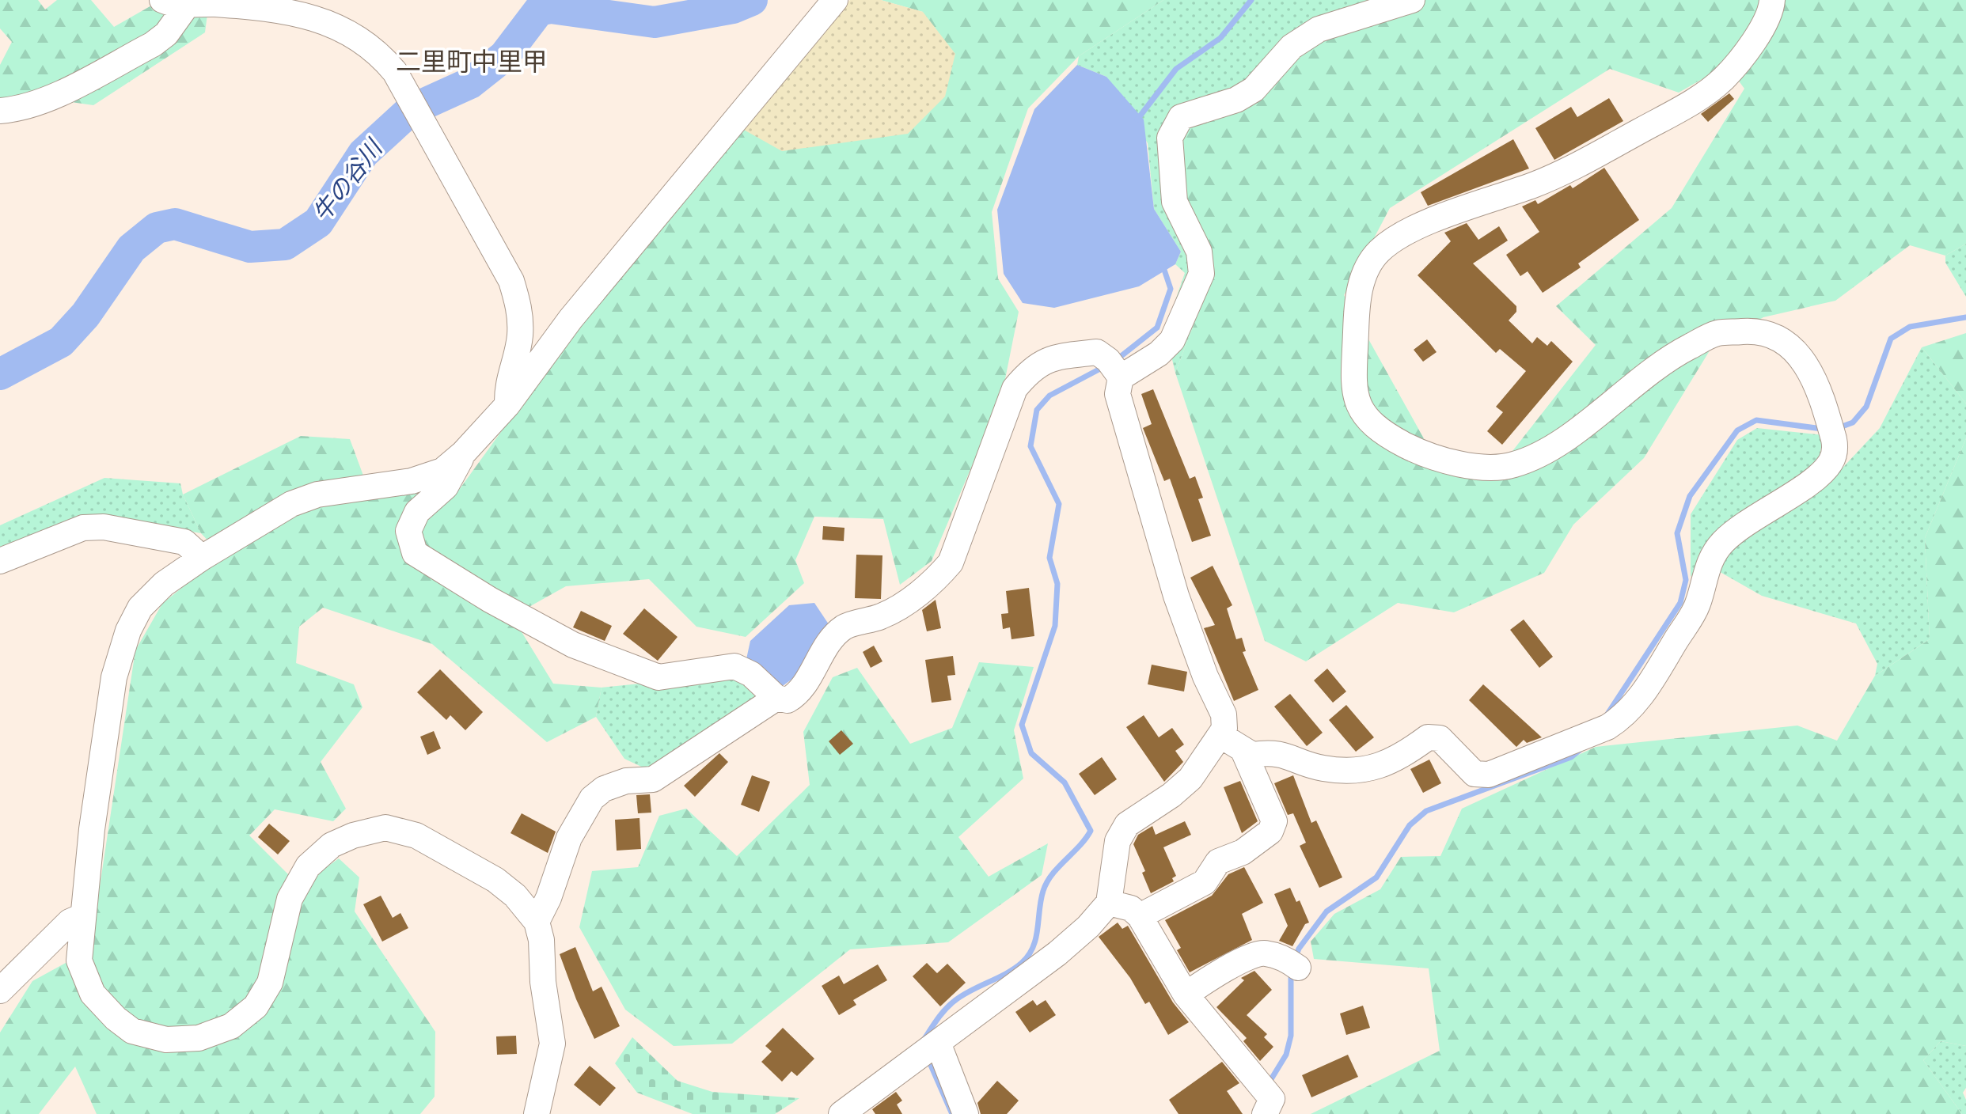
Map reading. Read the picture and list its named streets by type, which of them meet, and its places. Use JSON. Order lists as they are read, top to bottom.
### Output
{
  "districts": ["二里町中里甲"],
  "water": ["牛の谷川"]
}
